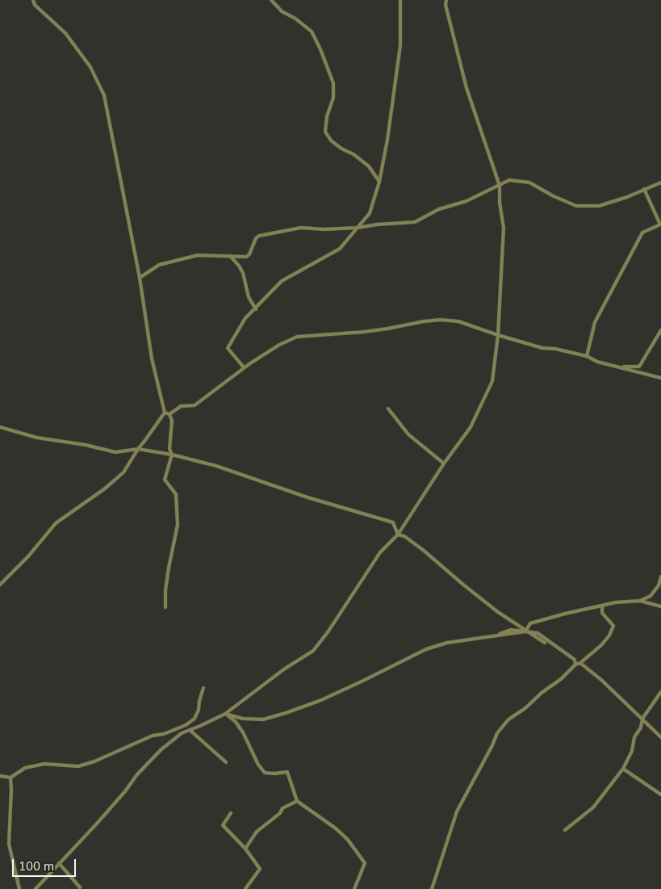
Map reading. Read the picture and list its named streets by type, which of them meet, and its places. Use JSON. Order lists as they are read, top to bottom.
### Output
{
  "scale_bar": "100 m"
}
